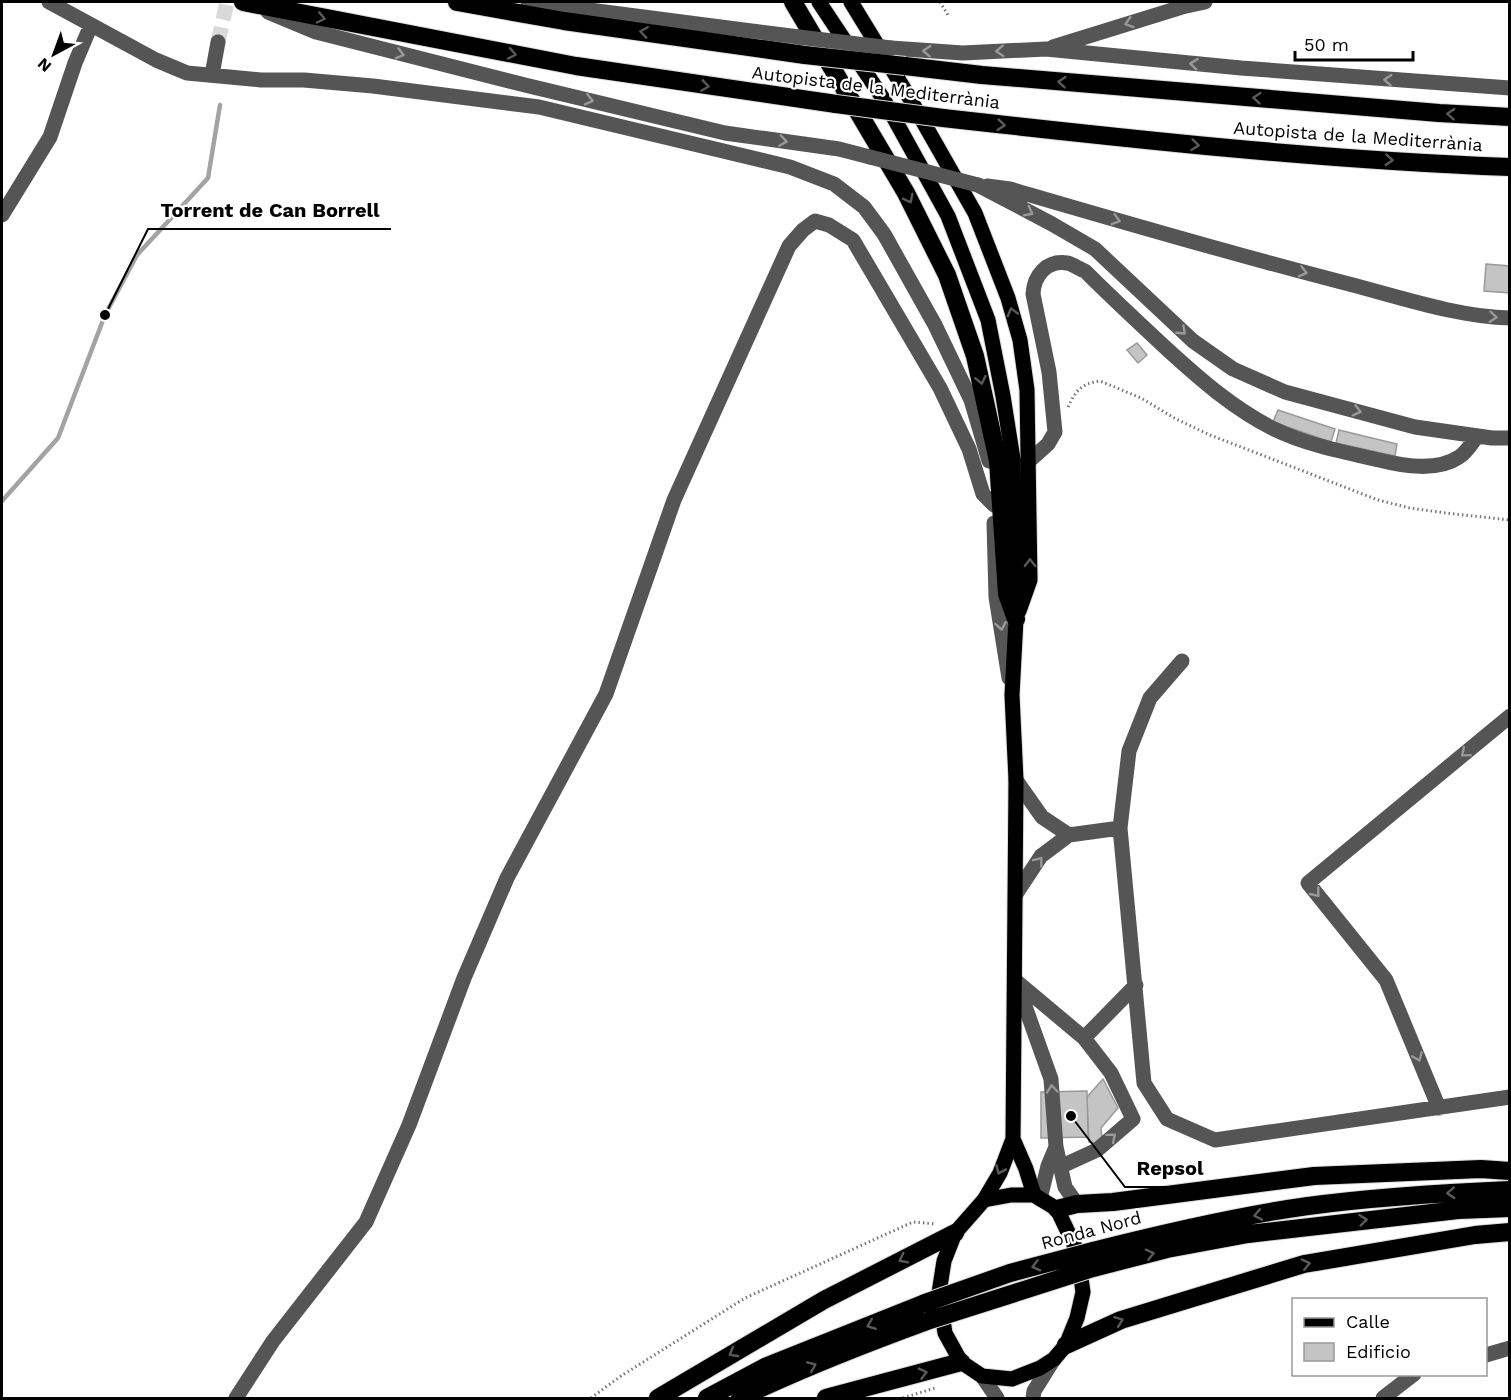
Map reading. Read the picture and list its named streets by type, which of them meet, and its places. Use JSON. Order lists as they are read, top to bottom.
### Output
{
  "streets": {
    "highway": ["Autopista de la Mediterrània", "Ronda Nord"]
  },
  "places": ["Torrent de Can Borrell", "Repsol"],
  "legend": ["Calle", "Edificio"],
  "scale_bar": "50 m",
  "north": "bottom left"
}
